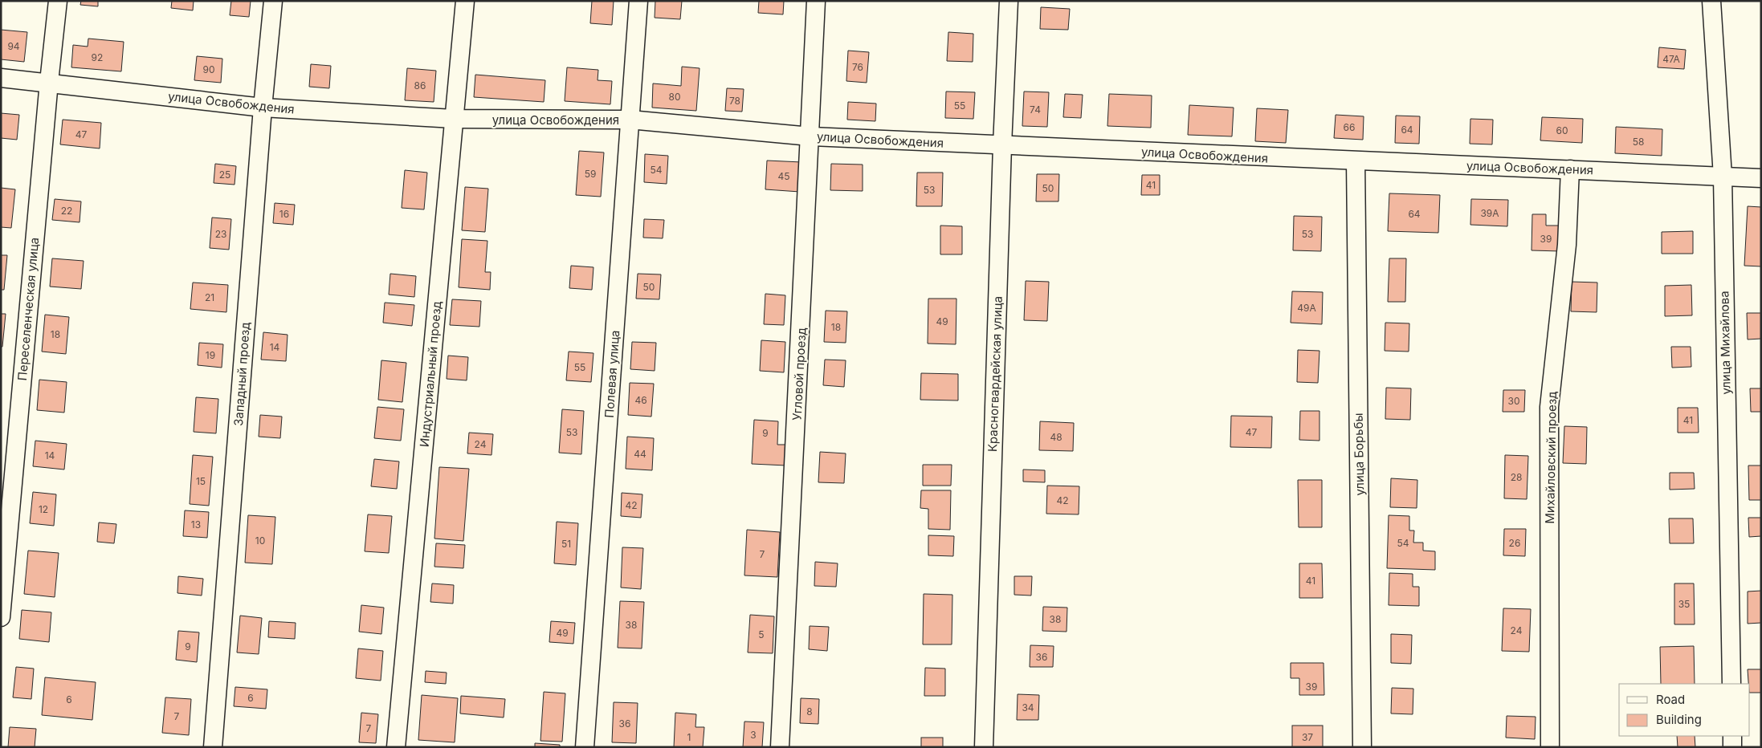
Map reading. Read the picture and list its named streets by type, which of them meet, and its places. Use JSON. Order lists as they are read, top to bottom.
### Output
{
  "streets": {
    "street": [
      "улица Освобождения",
      "Переселенческая улица",
      "улица Михайлова",
      "Западный проезд",
      "Индустриальный проезд",
      "Полевая улица",
      "Угловой проезд",
      "Красногвардейская улица",
      "улица Борьбы",
      "Михайловский проезд"
    ]
  },
  "crossings": [
    ["улица Освобождения", "Переселенческая улица"],
    ["улица Освобождения", "улица Михайлова"],
    ["улица Освобождения", "Западный проезд"],
    ["улица Освобождения", "Индустриальный проезд"],
    ["улица Освобождения", "Полевая улица"],
    ["улица Освобождения", "Угловой проезд"],
    ["улица Освобождения", "Красногвардейская улица"],
    ["улица Освобождения", "улица Борьбы"],
    ["улица Освобождения", "Михайловский проезд"]
  ],
  "house_numbers": [
    "94",
    "92",
    "47А",
    "76",
    "90",
    "86",
    "80",
    "78",
    "55",
    "74",
    "66",
    "64",
    "60",
    "47",
    "58",
    "54",
    "59",
    "25",
    "45",
    "41",
    "50",
    "53",
    "22",
    "39А",
    "16",
    "64",
    "23",
    "53",
    "39",
    "50",
    "21",
    "49А",
    "49",
    "18",
    "18",
    "14",
    "19",
    "55",
    "46",
    "30",
    "41",
    "53",
    "47",
    "9",
    "48",
    "24",
    "44",
    "14",
    "28",
    "15",
    "42",
    "42",
    "12",
    "13",
    "10",
    "54",
    "26",
    "51",
    "7",
    "41",
    "35",
    "38",
    "38",
    "24",
    "49",
    "5",
    "9",
    "36",
    "39",
    "6",
    "6",
    "34",
    "8",
    "7",
    "36",
    "7",
    "3",
    "1",
    "37"
  ],
  "legend": ["Road", "Building"]
}
